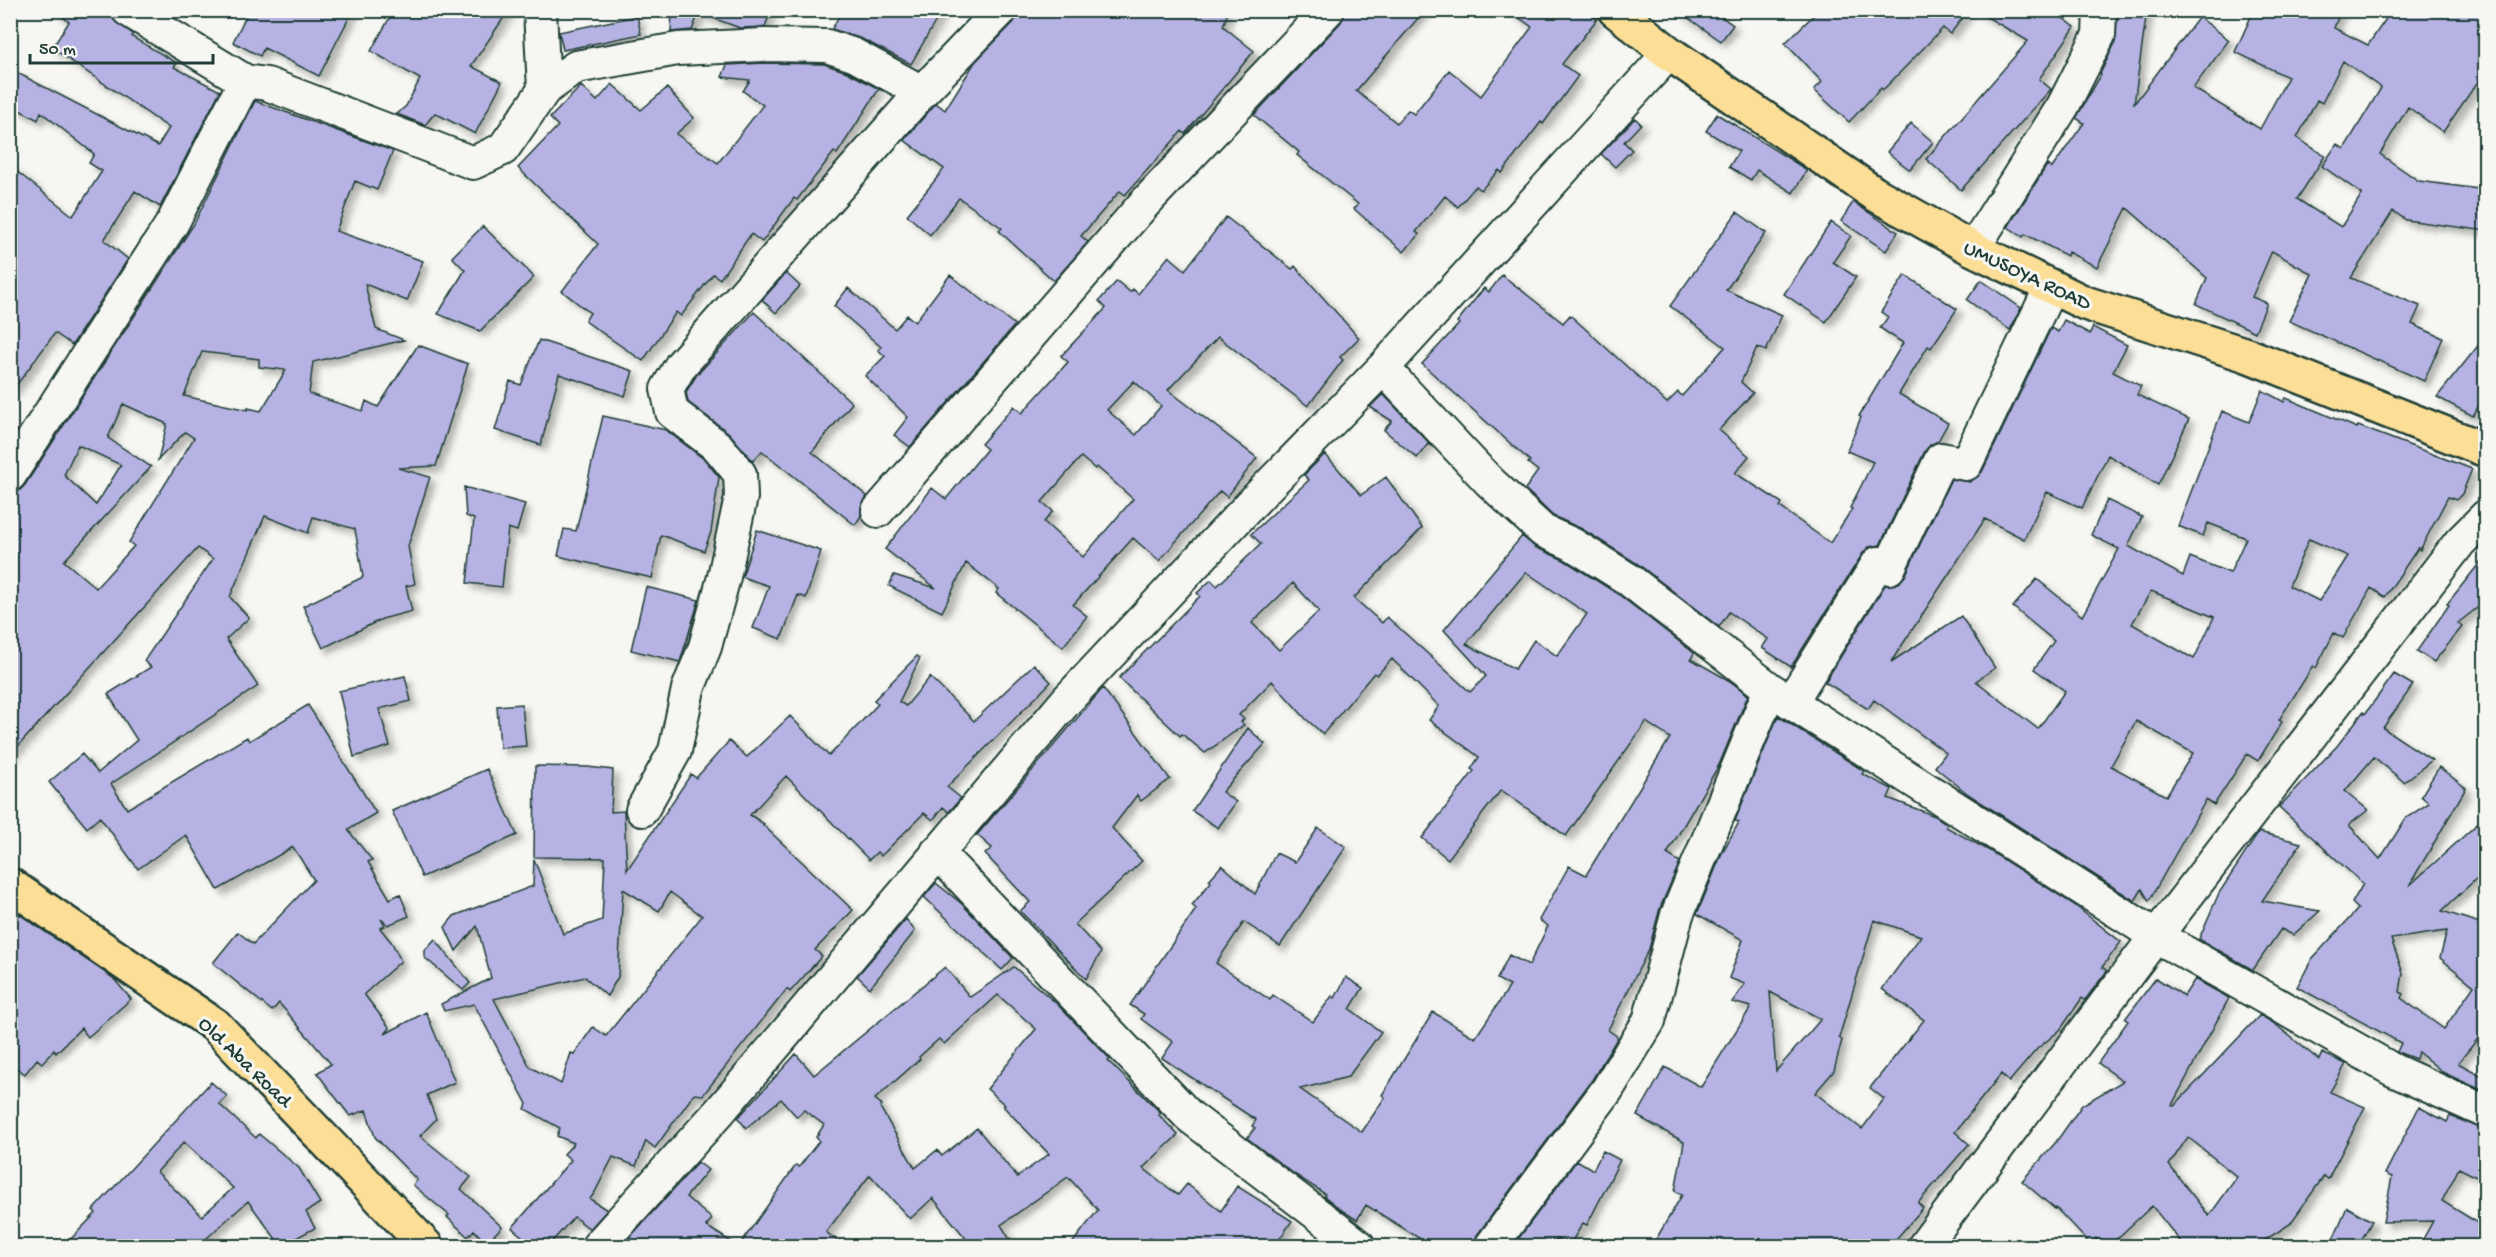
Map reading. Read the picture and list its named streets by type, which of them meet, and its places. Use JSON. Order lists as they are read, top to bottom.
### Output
{
  "streets": {
    "main road": ["UMUSOYA ROAD", "Old Aba Road"]
  },
  "scale_bar": "50 m"
}
